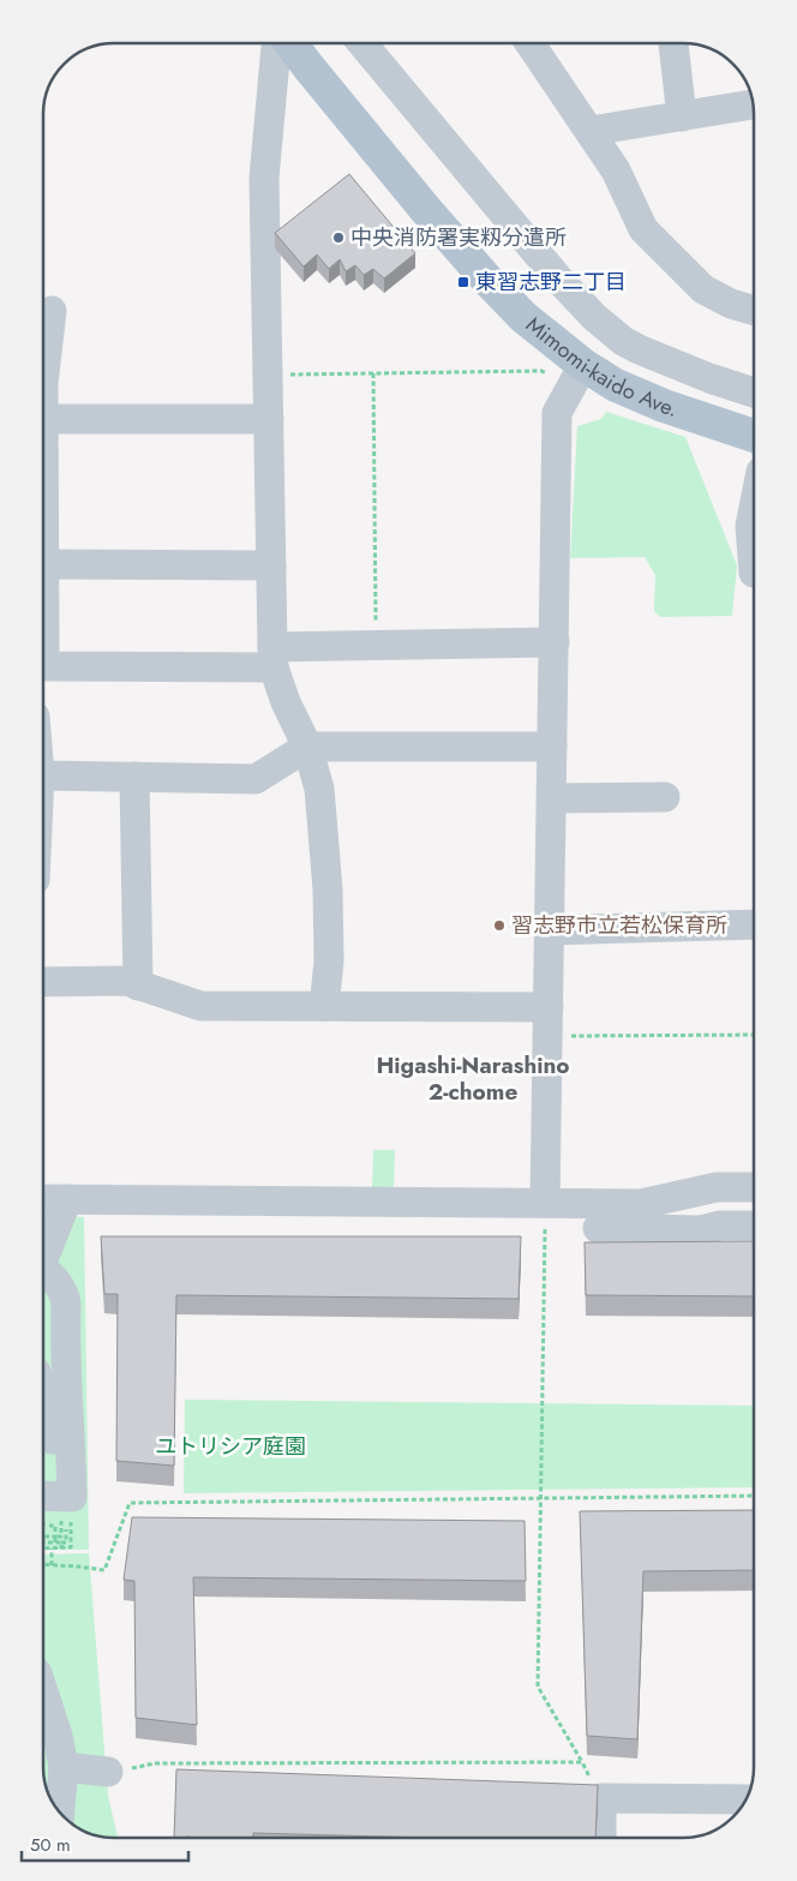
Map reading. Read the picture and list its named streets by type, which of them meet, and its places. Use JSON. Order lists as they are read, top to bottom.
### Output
{
  "streets": {
    "main road": ["Mimomi-kaido Ave."]
  },
  "districts": ["Higashi-Narashino 2-chome"],
  "parks": ["ユトリシア庭園"],
  "places": {
    "other": ["中央消防署実籾分遣所", "習志野市立若松保育所"],
    "transit": ["東習志野二丁目"]
  },
  "scale_bar": "50 m"
}
